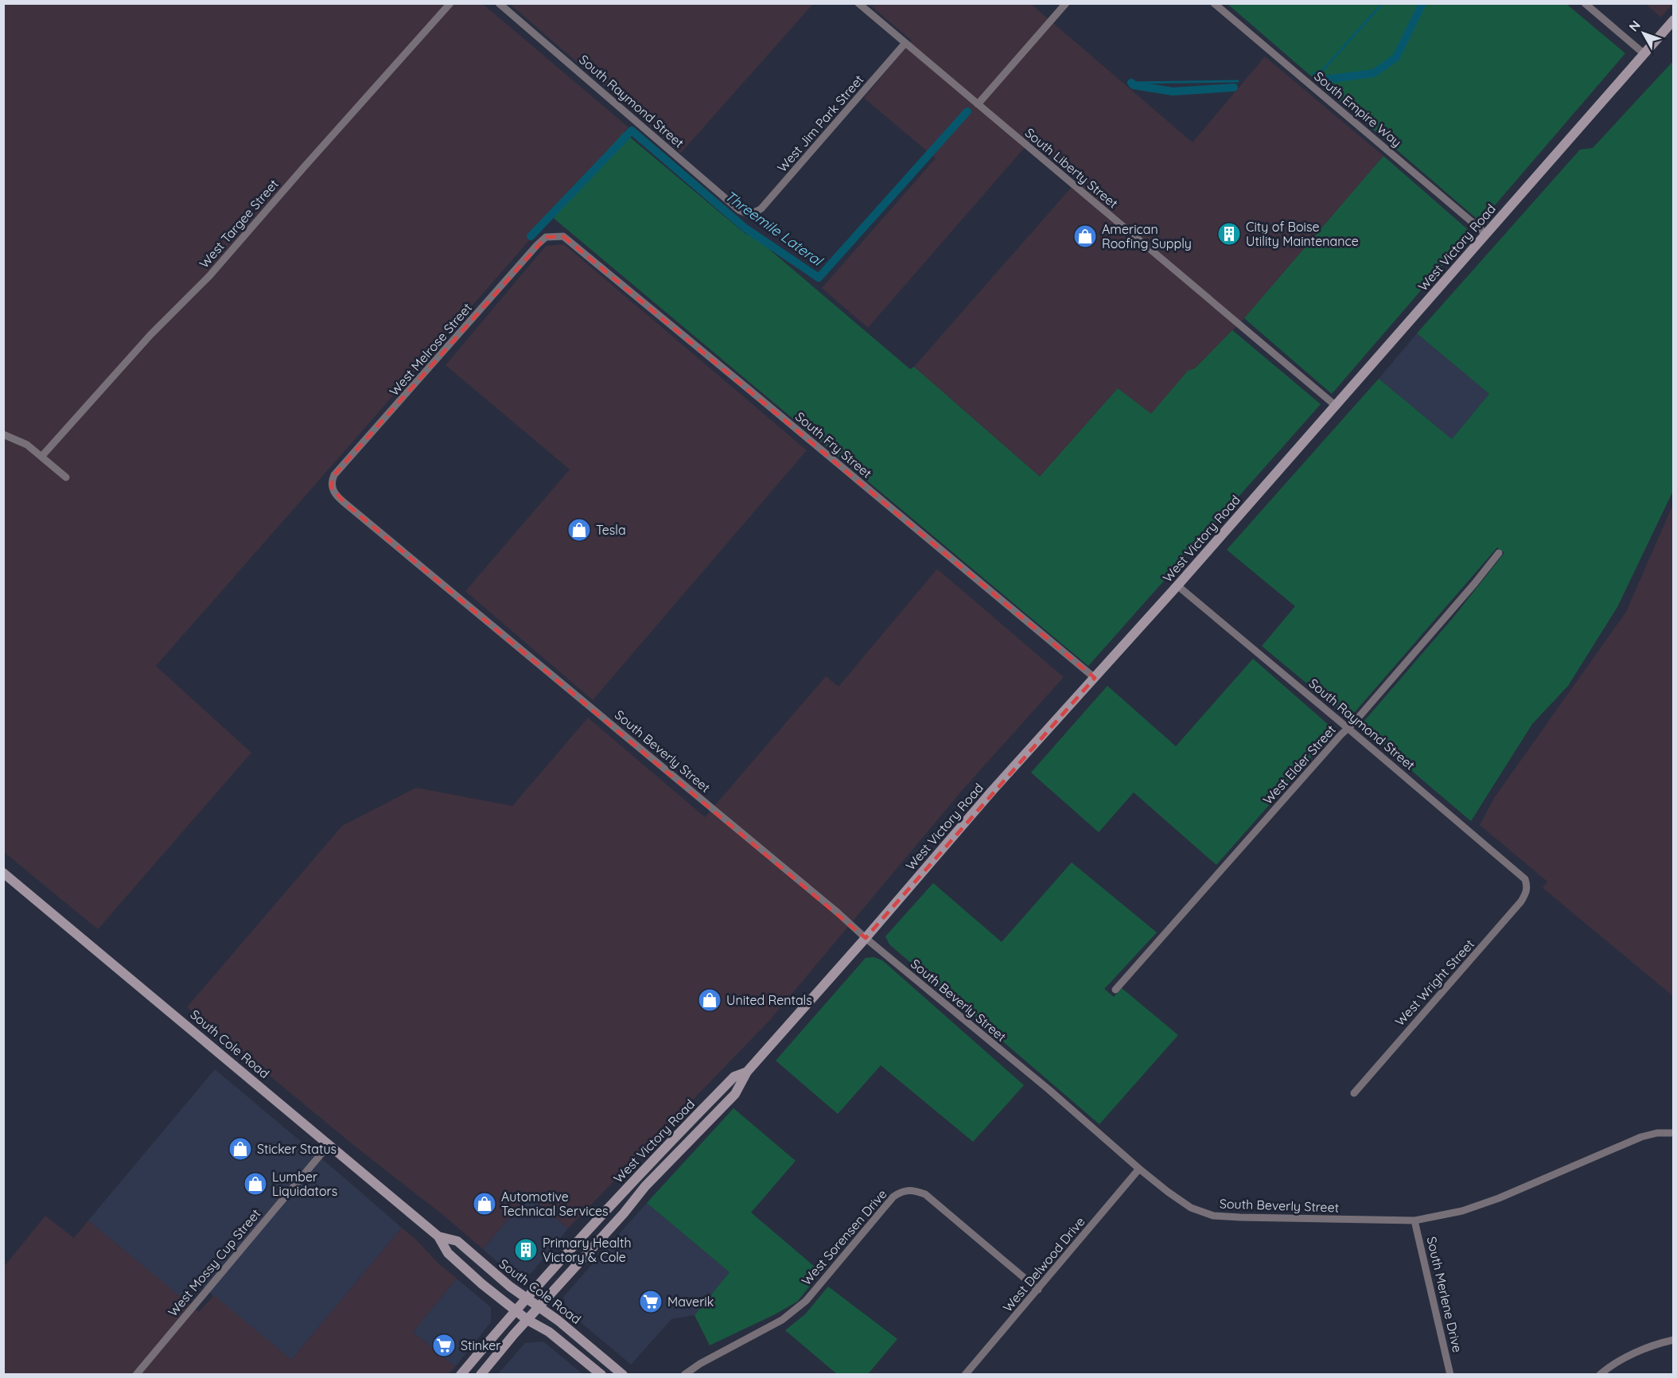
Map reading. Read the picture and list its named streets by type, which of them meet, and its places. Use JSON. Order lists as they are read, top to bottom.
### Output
{
  "streets": {
    "main road": ["West Victory Road", "South Cole Road"],
    "street": [
      "South Raymond Street",
      "South Empire Way",
      "West Jim Park Street",
      "South Liberty Street",
      "West Targee Street",
      "West Melrose Street",
      "South Fry Street",
      "South Beverly Street",
      "West Elder Street",
      "West Wright Street",
      "West Sorensen Drive",
      "West Mossy Cup Street",
      "West Delwood Drive",
      "South Merlene Drive"
    ]
  },
  "crossings": [
    ["South Raymond Street", "West Jim Park Street"],
    ["South Raymond Street", "West Victory Road"],
    ["South Raymond Street", "West Elder Street"],
    ["South Raymond Street", "West Wright Street"],
    ["South Empire Way", "West Victory Road"],
    ["West Jim Park Street", "South Liberty Street"],
    ["South Liberty Street", "West Victory Road"],
    ["West Victory Road", "South Fry Street"],
    ["West Victory Road", "South Beverly Street"],
    ["West Victory Road", "South Cole Road"],
    ["West Melrose Street", "South Fry Street"],
    ["West Melrose Street", "South Beverly Street"],
    ["South Beverly Street", "West Delwood Drive"],
    ["South Beverly Street", "South Merlene Drive"],
    ["South Cole Road", "West Mossy Cup Street"],
    ["West Sorensen Drive", "West Delwood Drive"]
  ],
  "water": ["Threemile Lateral"],
  "places": {
    "building": ["City of Boise Utility Maintenance", "Primary Health Victory & Cole"],
    "shop": [
      "American Roofing Supply",
      "Tesla",
      "United Rentals",
      "Sticker Status",
      "Lumber Liquidators",
      "Automotive Technical Services"
    ],
    "supermarket": ["Maverik", "Stinker"]
  },
  "north": "top left"
}
